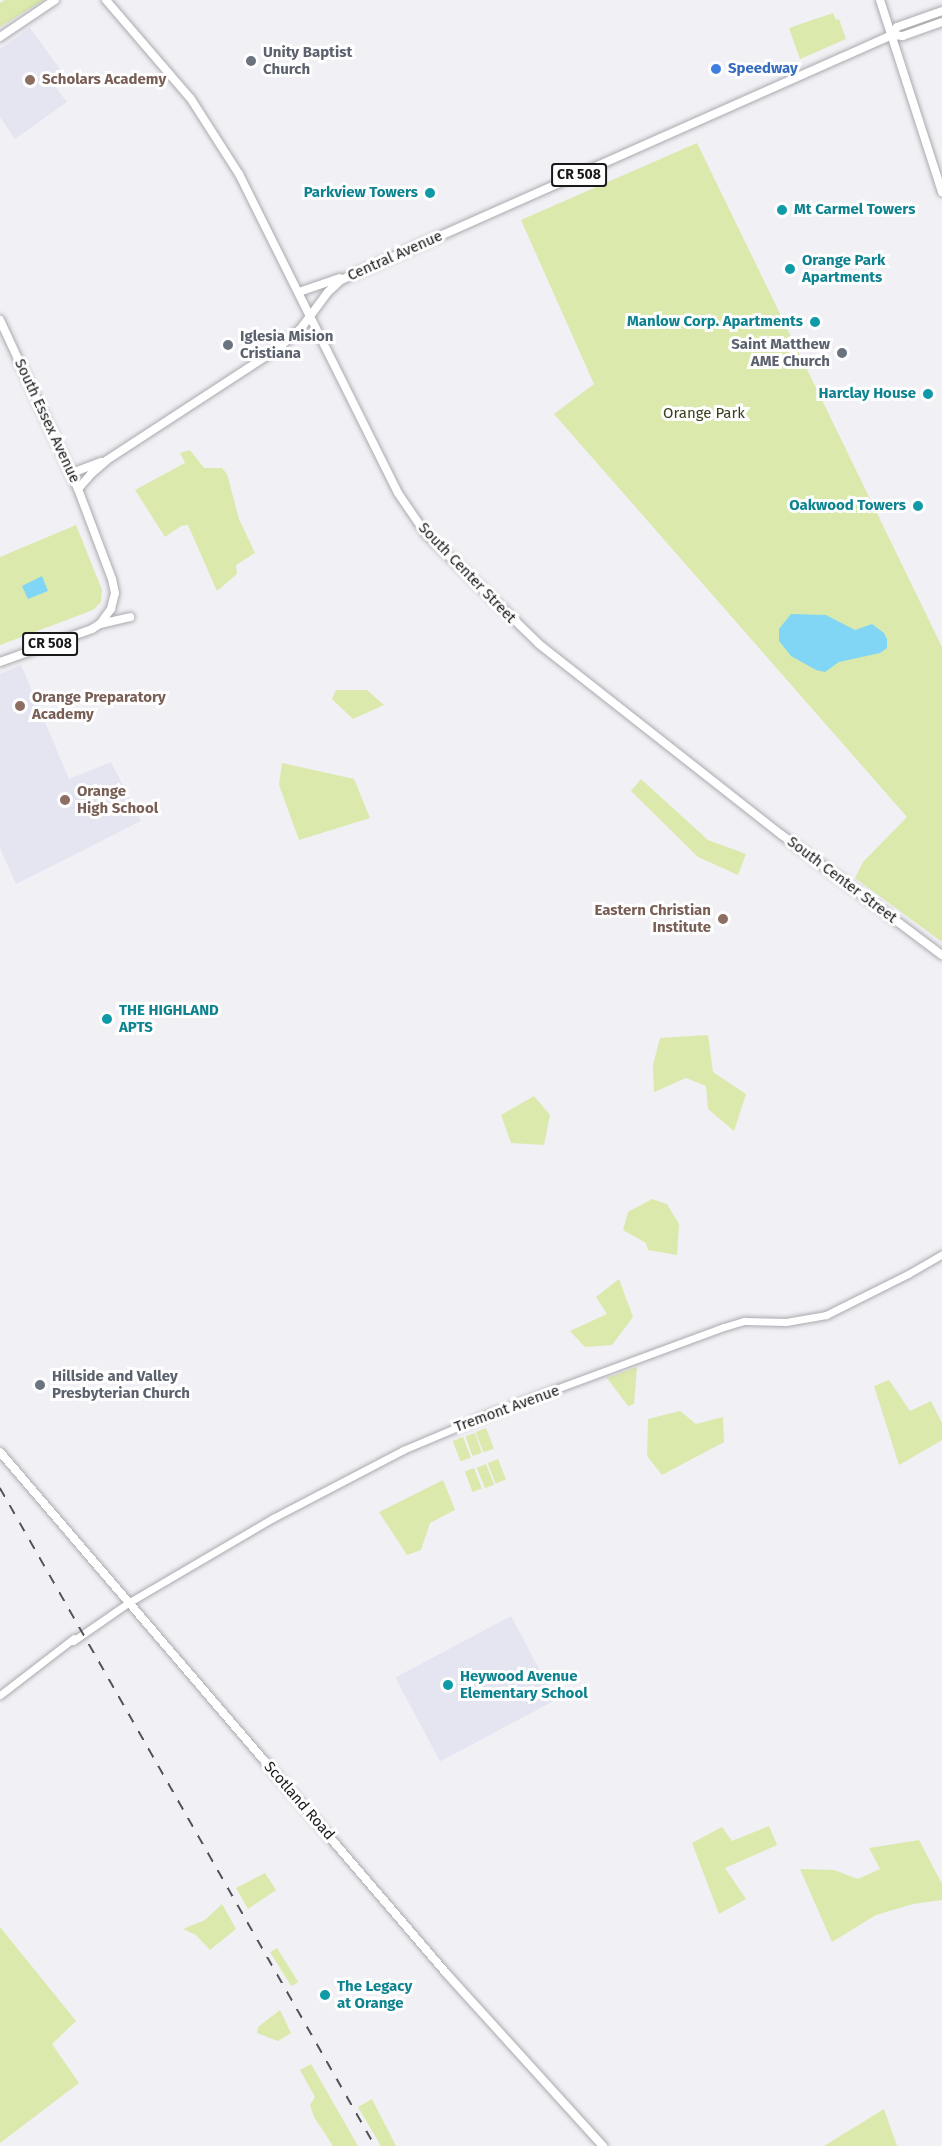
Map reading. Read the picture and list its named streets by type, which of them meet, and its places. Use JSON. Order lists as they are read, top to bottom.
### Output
{
  "streets": {
    "main road": [
      "CR 508",
      "Central Avenue",
      "South Essex Avenue",
      "South Center Street",
      "Scotland Road"
    ],
    "street": ["Tremont Avenue"]
  },
  "crossings": [
    ["Central Avenue", "South Essex Avenue"],
    ["Central Avenue", "South Center Street"],
    ["Tremont Avenue", "Scotland Road"]
  ],
  "parks": ["Orange Park"],
  "places": [
    "Unity Baptist Church",
    "Speedway",
    "Scholars Academy",
    "Parkview Towers",
    "Mt Carmel Towers",
    "Orange Park Apartments",
    "Manlow Corp. Apartments",
    "Iglesia Mision Cristiana",
    "Saint Matthew AME Church",
    "Harclay House",
    "Oakwood Towers",
    "Orange Preparatory Academy",
    "Orange High School",
    "Eastern Christian Institute",
    "THE HIGHLAND APTS",
    "Hillside and Valley Presbyterian Church",
    "Heywood Avenue Elementary School",
    "The Legacy at Orange"
  ]
}
